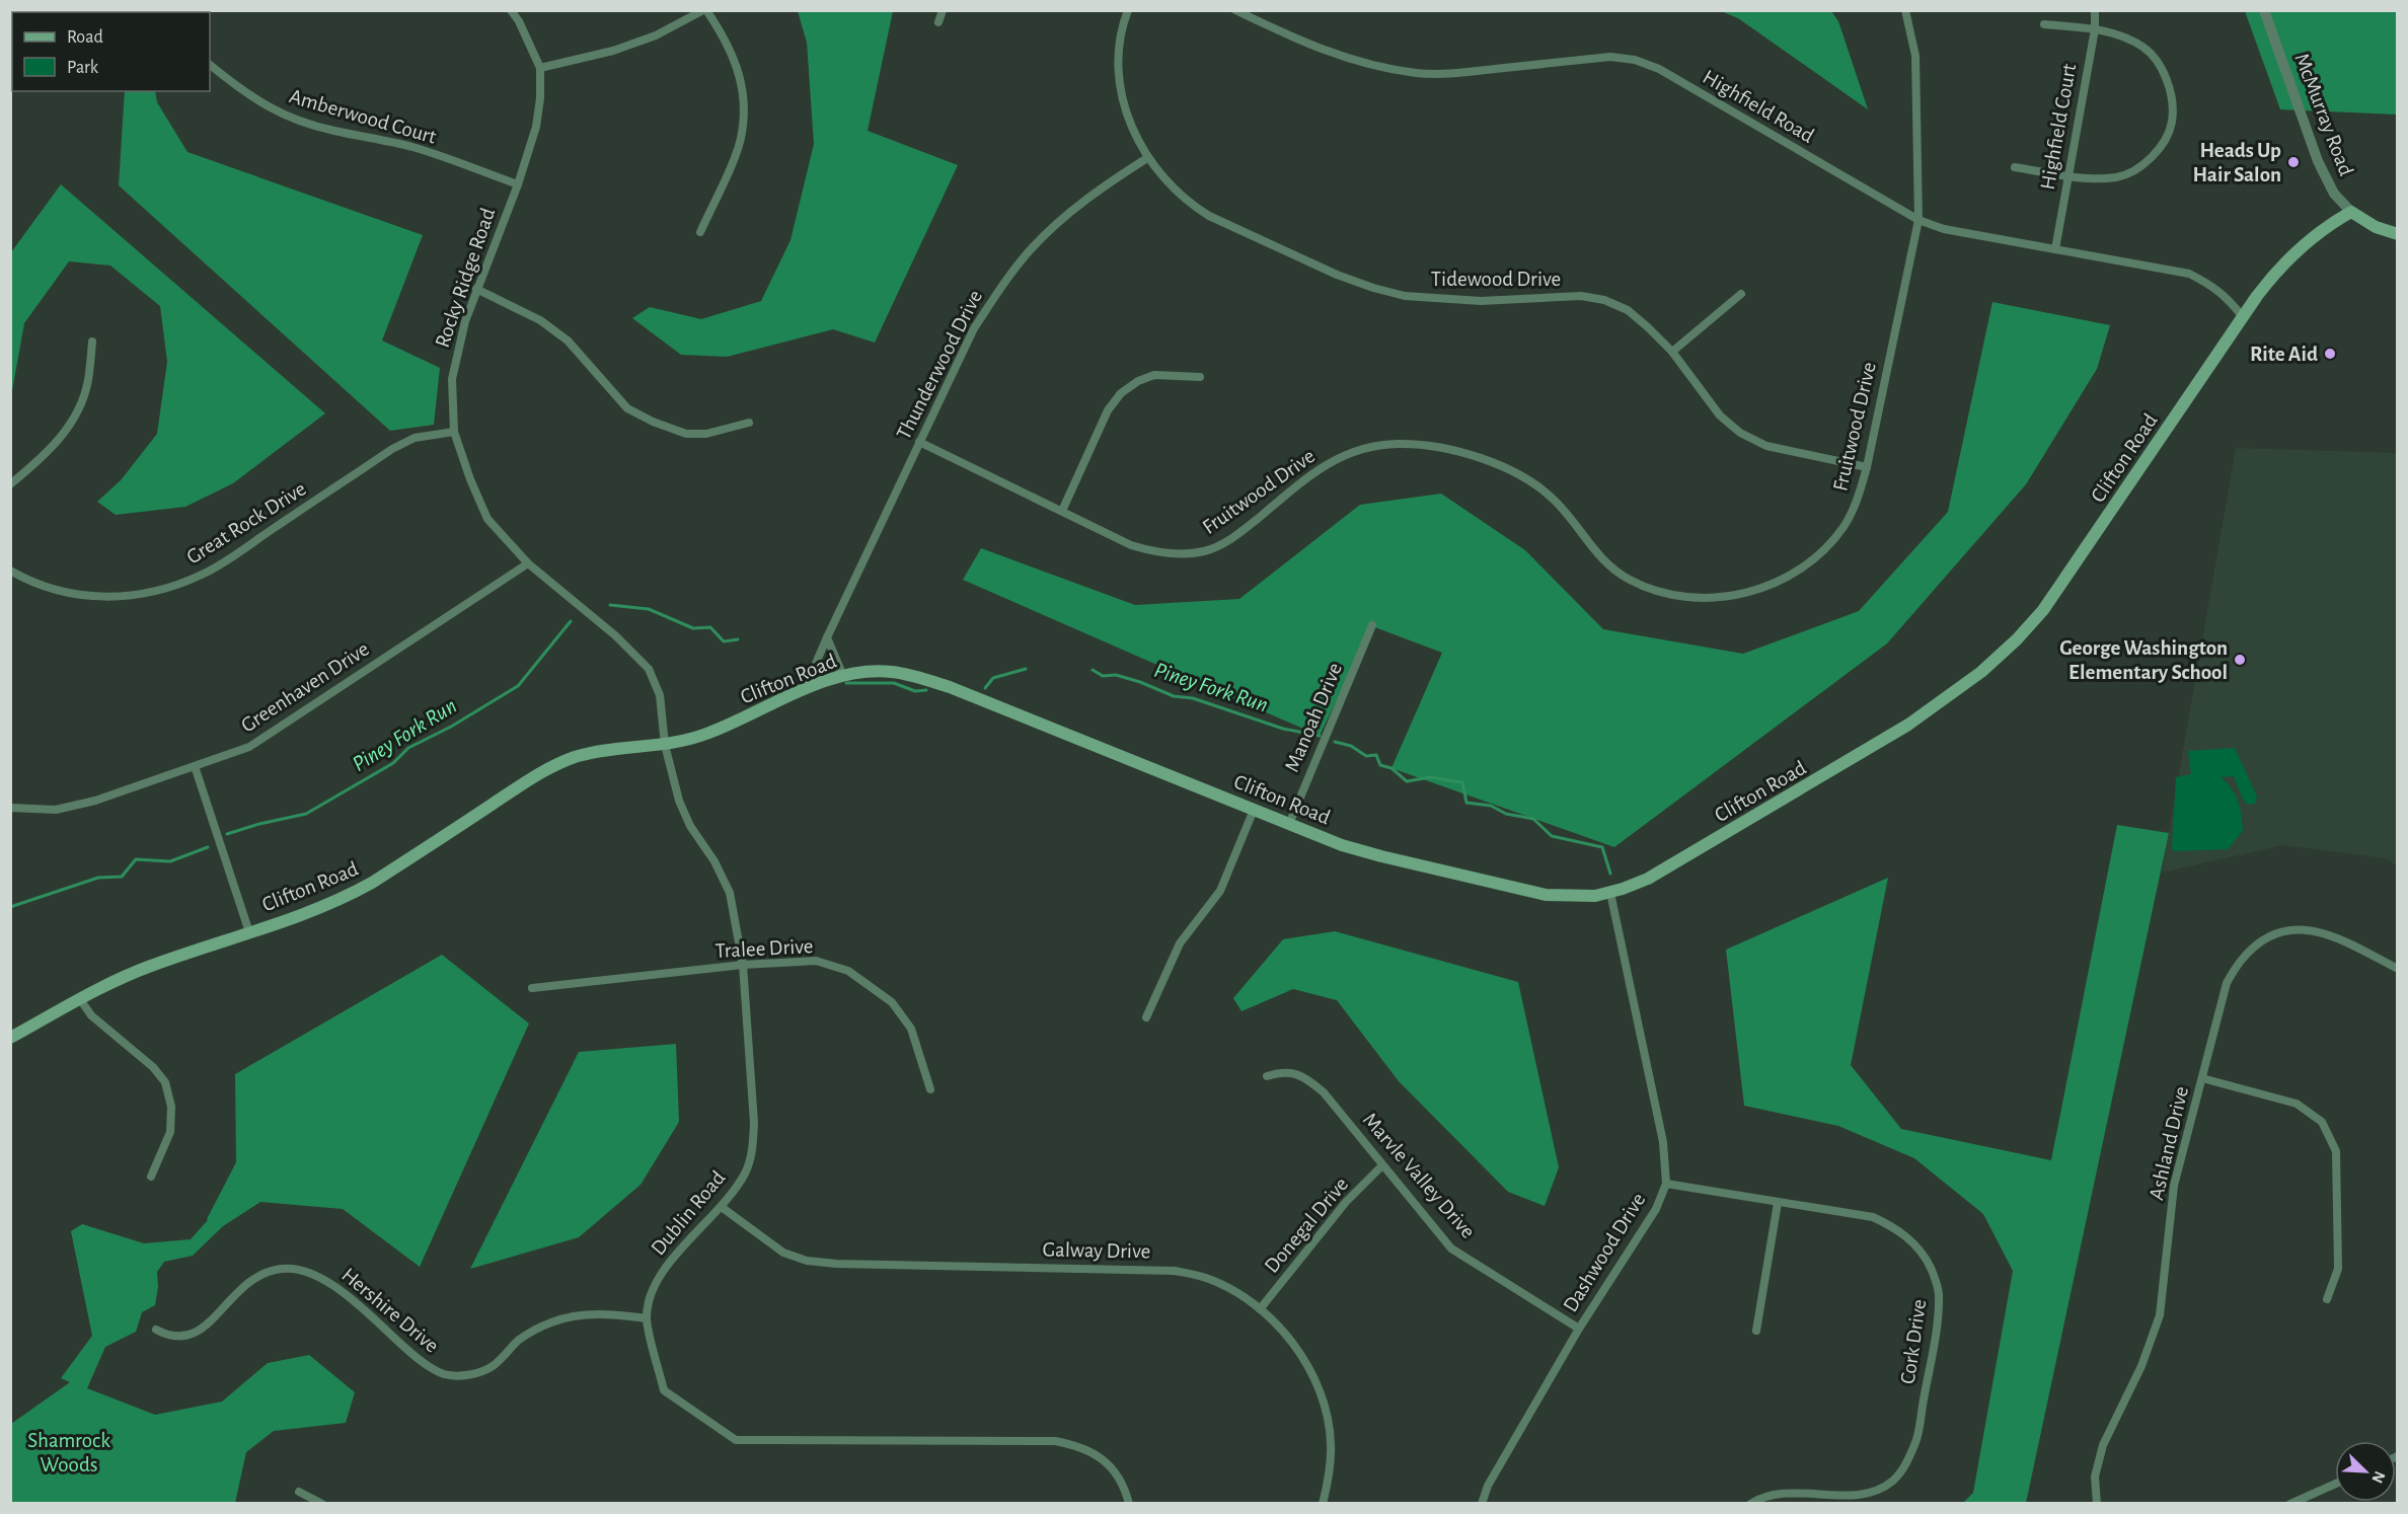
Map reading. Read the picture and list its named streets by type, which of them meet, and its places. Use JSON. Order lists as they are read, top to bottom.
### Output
{
  "streets": {
    "main road": ["McMurray Road", "Clifton Road"],
    "street": [
      "Highfield Road",
      "Amberwood Court",
      "Highfield Court",
      "Rocky Ridge Road",
      "Tidewood Drive",
      "Thunderwood Drive",
      "Fruitwood Drive",
      "Great Rock Drive",
      "Greenhaven Drive",
      "Manoah Drive",
      "Tralee Drive",
      "Ashland Drive",
      "Marvle Valley Drive",
      "Dublin Road",
      "Donegal Drive",
      "Galway Drive",
      "Dashwood Drive",
      "Hershire Drive",
      "Cork Drive"
    ]
  },
  "crossings": [
    ["Highfield Road", "Highfield Court"],
    ["Highfield Road", "Fruitwood Drive"],
    ["Highfield Road", "Clifton Road"],
    ["McMurray Road", "Clifton Road"],
    ["Amberwood Court", "Rocky Ridge Road"],
    ["Rocky Ridge Road", "Clifton Road"],
    ["Rocky Ridge Road", "Great Rock Drive"],
    ["Rocky Ridge Road", "Greenhaven Drive"],
    ["Rocky Ridge Road", "Dublin Road"],
    ["Tidewood Drive", "Thunderwood Drive"],
    ["Tidewood Drive", "Fruitwood Drive"],
    ["Thunderwood Drive", "Fruitwood Drive"],
    ["Thunderwood Drive", "Clifton Road"],
    ["Clifton Road", "Manoah Drive"],
    ["Clifton Road", "Dublin Road"],
    ["Clifton Road", "Dashwood Drive"],
    ["Tralee Drive", "Dublin Road"],
    ["Marvle Valley Drive", "Donegal Drive"],
    ["Marvle Valley Drive", "Dashwood Drive"],
    ["Dublin Road", "Galway Drive"],
    ["Dublin Road", "Hershire Drive"],
    ["Donegal Drive", "Galway Drive"],
    ["Dashwood Drive", "Cork Drive"]
  ],
  "water": ["Piney Fork Run"],
  "parks": ["Shamrock Woods"],
  "places": ["Heads Up Hair Salon", "Rite Aid", "George Washington Elementary School"],
  "legend": ["Road", "Park"],
  "north": "bottom right"
}
